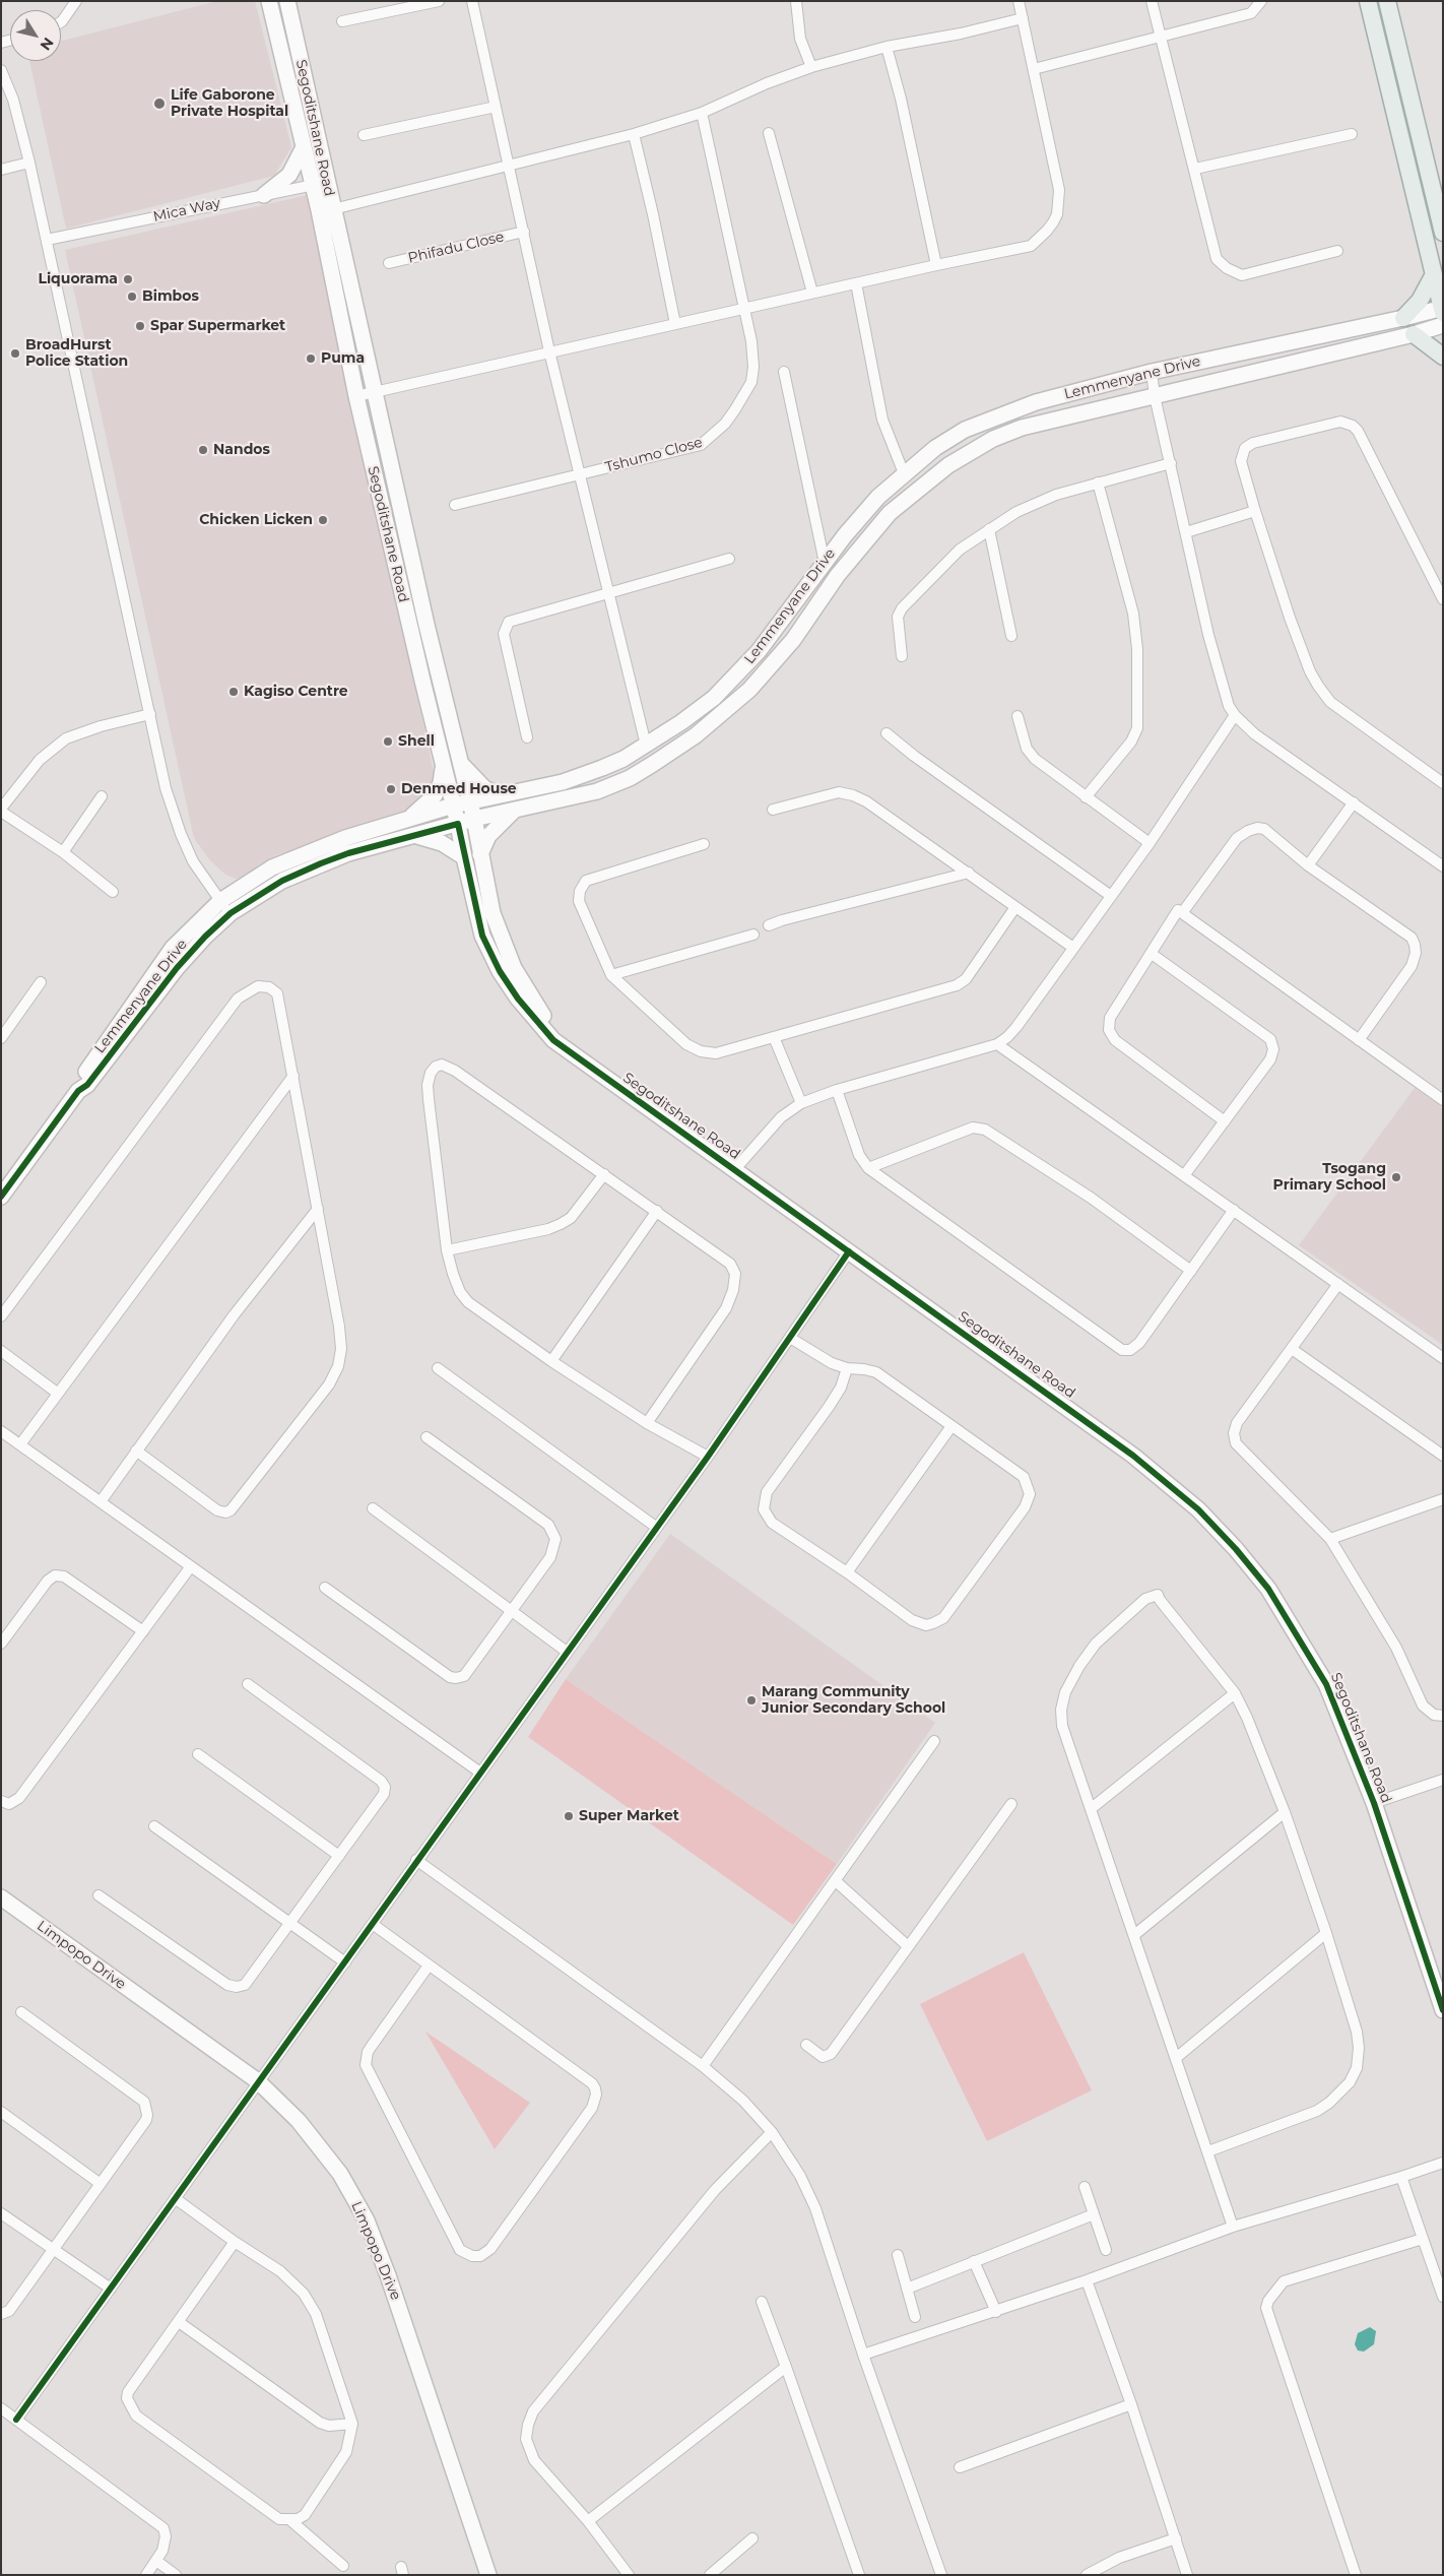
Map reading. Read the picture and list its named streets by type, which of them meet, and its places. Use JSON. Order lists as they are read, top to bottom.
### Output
{
  "streets": {
    "main road": ["Segoditshane Road", "Lemmenyane Drive", "Limpopo Drive"],
    "street": ["Mica Way", "Phifadu Close", "Tshumo Close"]
  },
  "crossings": [
    ["Segoditshane Road", "Mica Way"],
    ["Segoditshane Road", "Lemmenyane Drive"]
  ],
  "places": [
    "Life Gaborone Private Hospital",
    "Liquorama",
    "Bimbos",
    "Spar Supermarket",
    "BroadHurst Police Station",
    "Puma",
    "Nandos",
    "Chicken Licken",
    "Kagiso Centre",
    "Shell",
    "Denmed House",
    "Tsogang Primary School",
    "Marang Community Junior Secondary School",
    "Super Market"
  ],
  "north": "bottom right"
}
